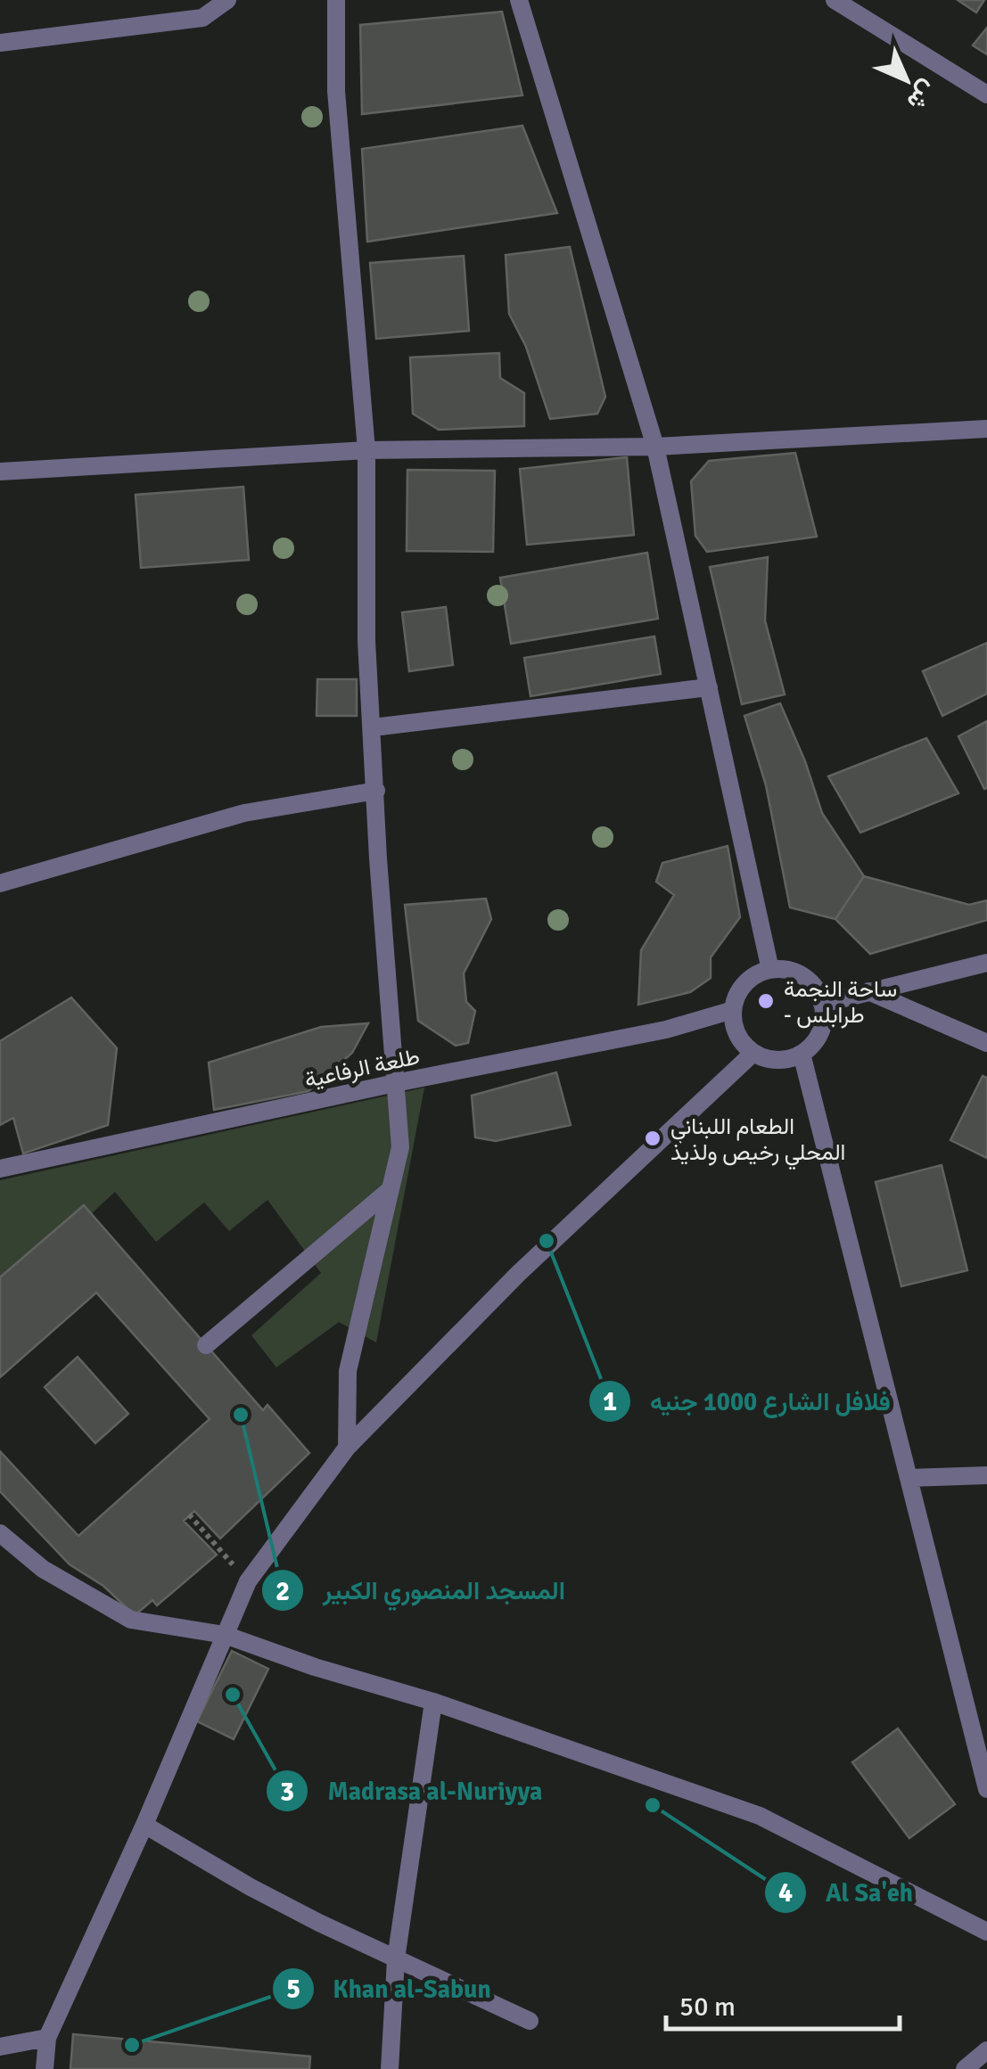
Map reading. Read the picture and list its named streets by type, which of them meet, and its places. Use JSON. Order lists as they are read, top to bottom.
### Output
{
  "streets": {
    "street": ["طلعة الرفاعية"]
  },
  "places": [
    "ساحة النجمة - طرابلس",
    "الطعام اللبناني المحلي رخيص ولذيذ",
    "فلافل الشارع 1000 جنيه",
    "المسجد المنصوري الكبير",
    "Madrasa al-Nuriyya",
    "Al Sa'eh",
    "Khan al-Sabun"
  ],
  "scale_bar": "50 m",
  "north": "bottom right"
}
